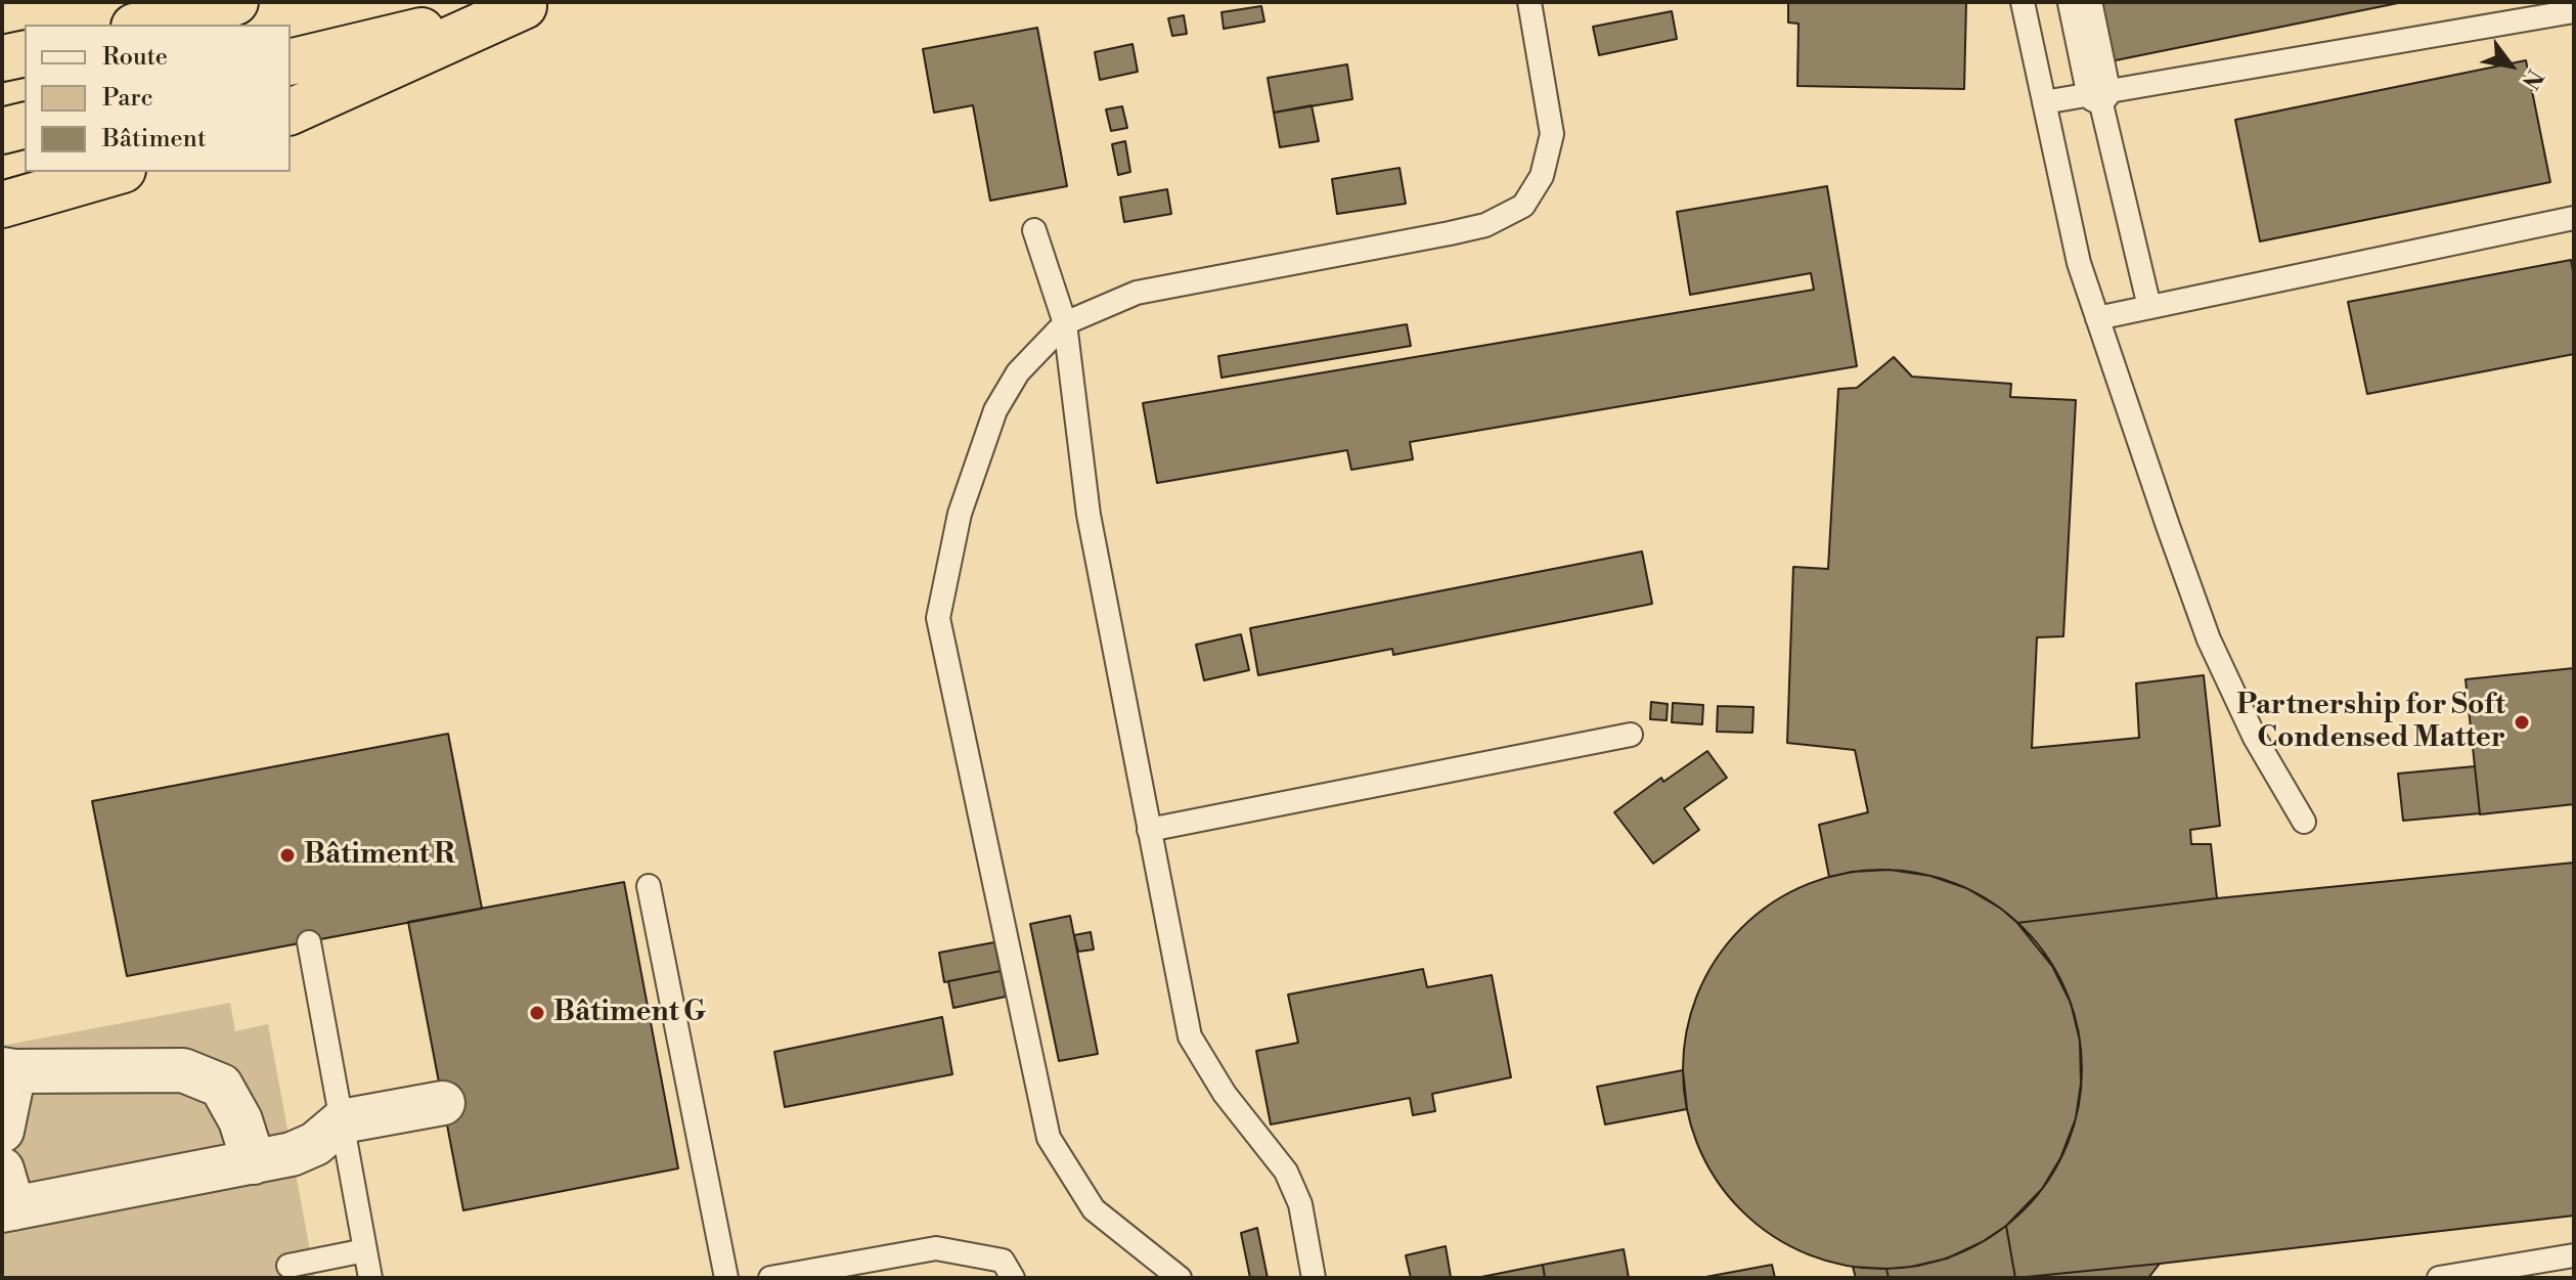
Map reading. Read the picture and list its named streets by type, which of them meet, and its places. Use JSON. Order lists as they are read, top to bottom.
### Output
{
  "places": ["Partnership for Soft Condensed Matter", "Bâtiment R", "Bâtiment G"],
  "legend": ["Route", "Parc", "Bâtiment"],
  "north": "bottom right"
}
